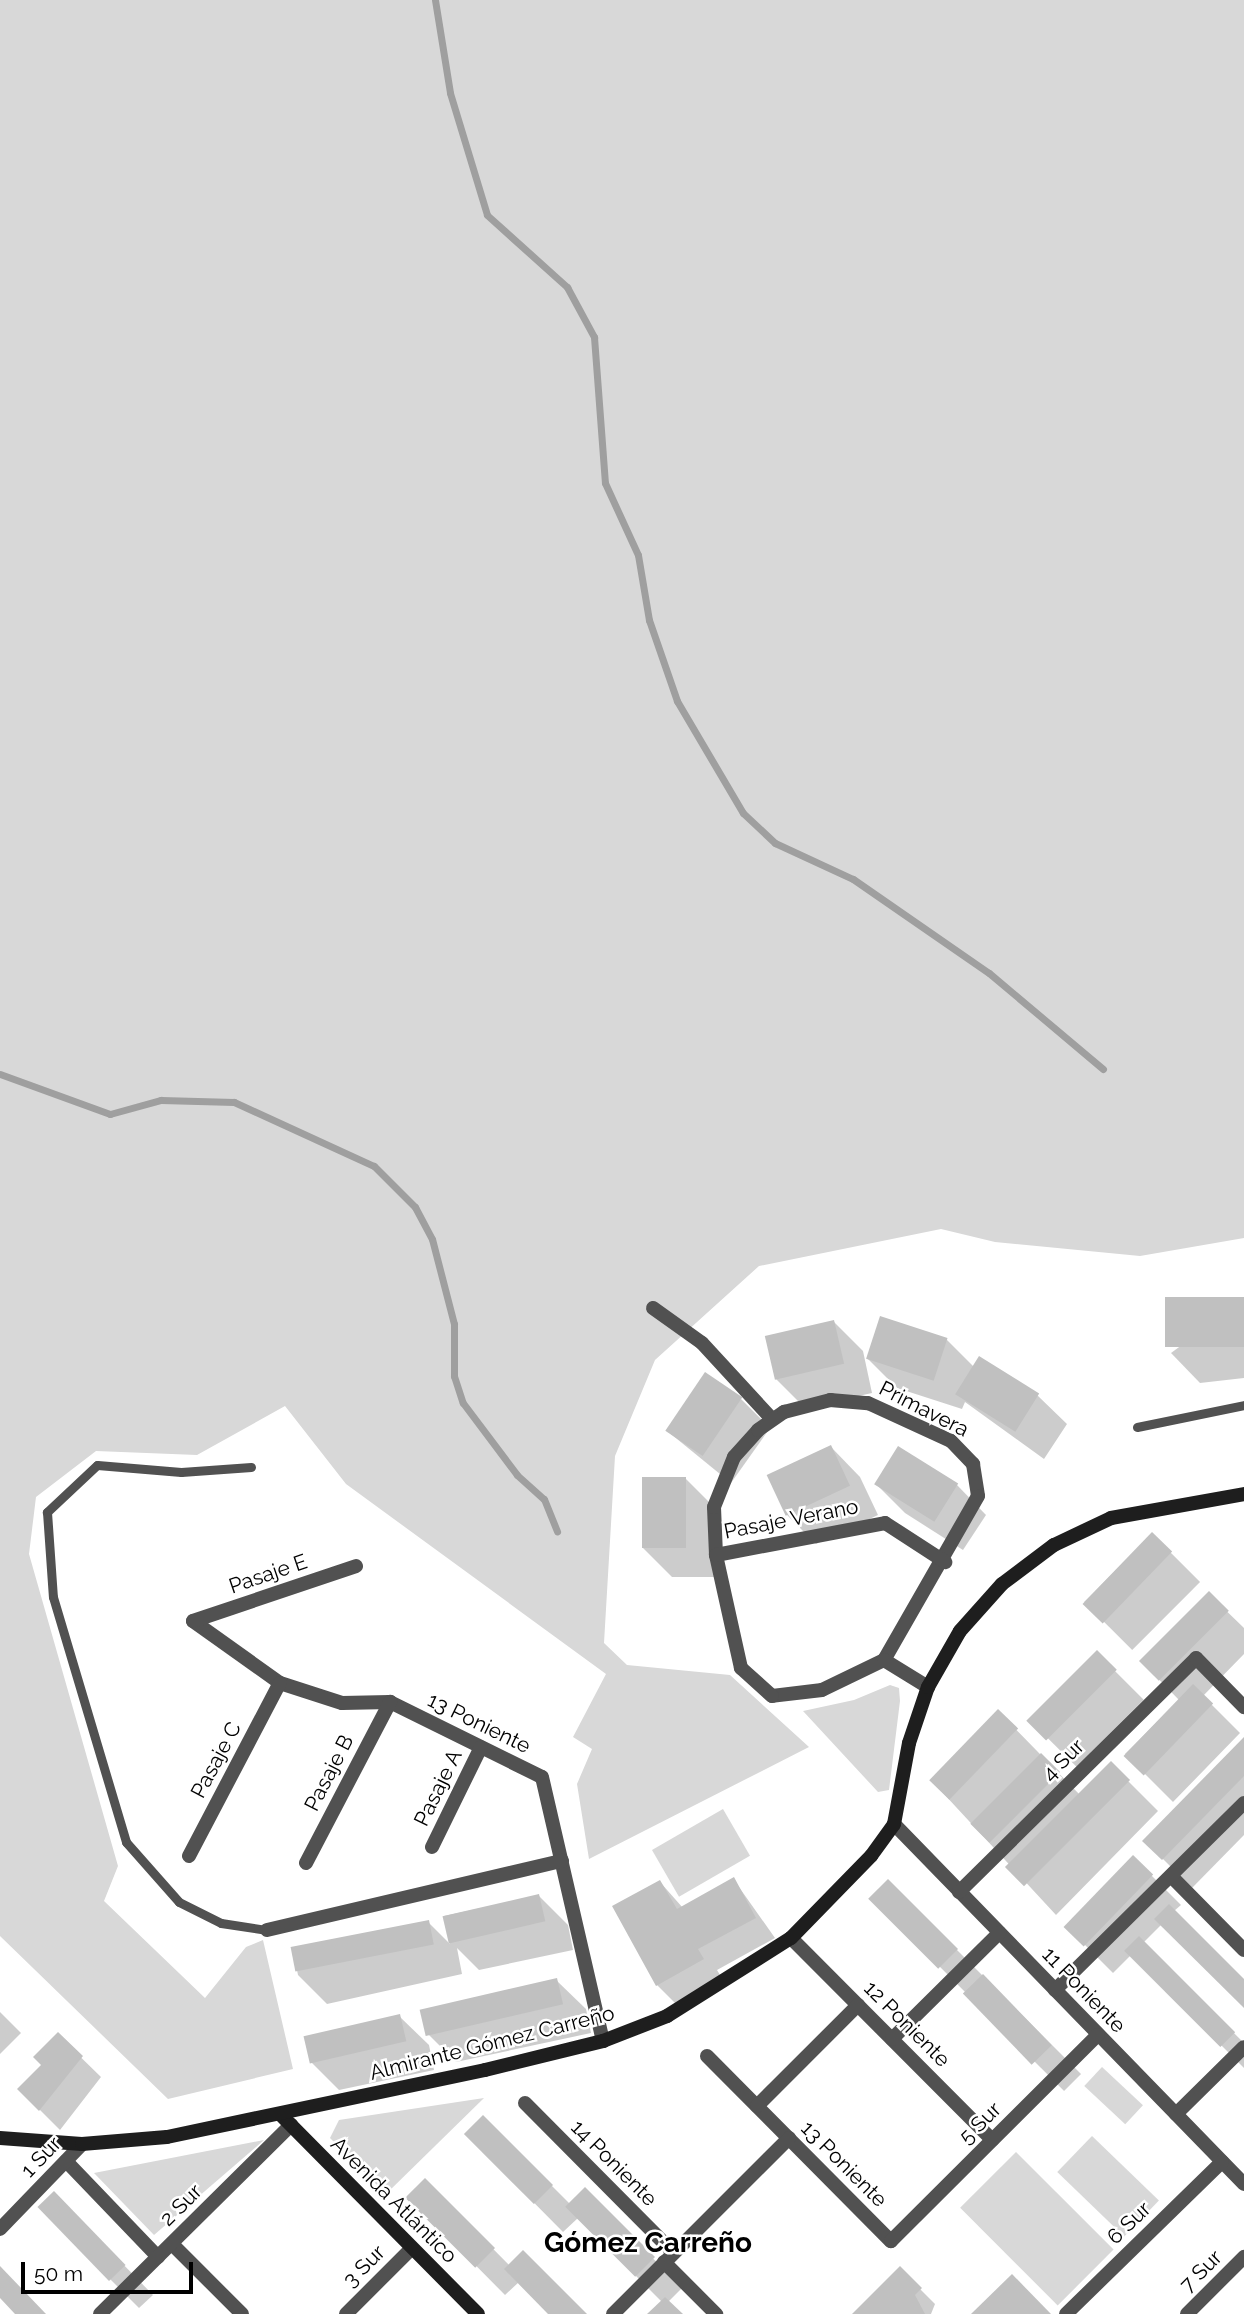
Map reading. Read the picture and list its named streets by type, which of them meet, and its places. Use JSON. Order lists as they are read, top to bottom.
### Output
{
  "streets": {
    "street": [
      "Primavera",
      "Pasaje Verano",
      "Pasaje E",
      "13 Poniente",
      "Pasaje C",
      "4 Sur",
      "Pasaje B",
      "Pasaje A",
      "11 Poniente",
      "12 Poniente",
      "Almirante Gómez Carreño",
      "5 Sur",
      "1 Sur",
      "14 Poniente",
      "Avenida Atlántico",
      "2 Sur",
      "6 Sur",
      "3 Sur",
      "7 Sur"
    ]
  },
  "crossings": [
    ["Primavera", "Pasaje Verano"],
    ["Pasaje E", "13 Poniente"],
    ["13 Poniente", "Pasaje C"],
    ["13 Poniente", "Pasaje B"],
    ["13 Poniente", "Pasaje A"],
    ["13 Poniente", "Almirante Gómez Carreño"],
    ["13 Poniente", "5 Sur"],
    ["4 Sur", "11 Poniente"],
    ["11 Poniente", "Almirante Gómez Carreño"],
    ["11 Poniente", "5 Sur"],
    ["11 Poniente", "6 Sur"],
    ["12 Poniente", "Almirante Gómez Carreño"],
    ["12 Poniente", "5 Sur"],
    ["Almirante Gómez Carreño", "1 Sur"],
    ["Almirante Gómez Carreño", "Avenida Atlántico"],
    ["Almirante Gómez Carreño", "2 Sur"],
    ["Avenida Atlántico", "2 Sur"],
    ["Avenida Atlántico", "3 Sur"]
  ],
  "districts": ["Gómez Carreño"],
  "scale_bar": "50 m"
}
